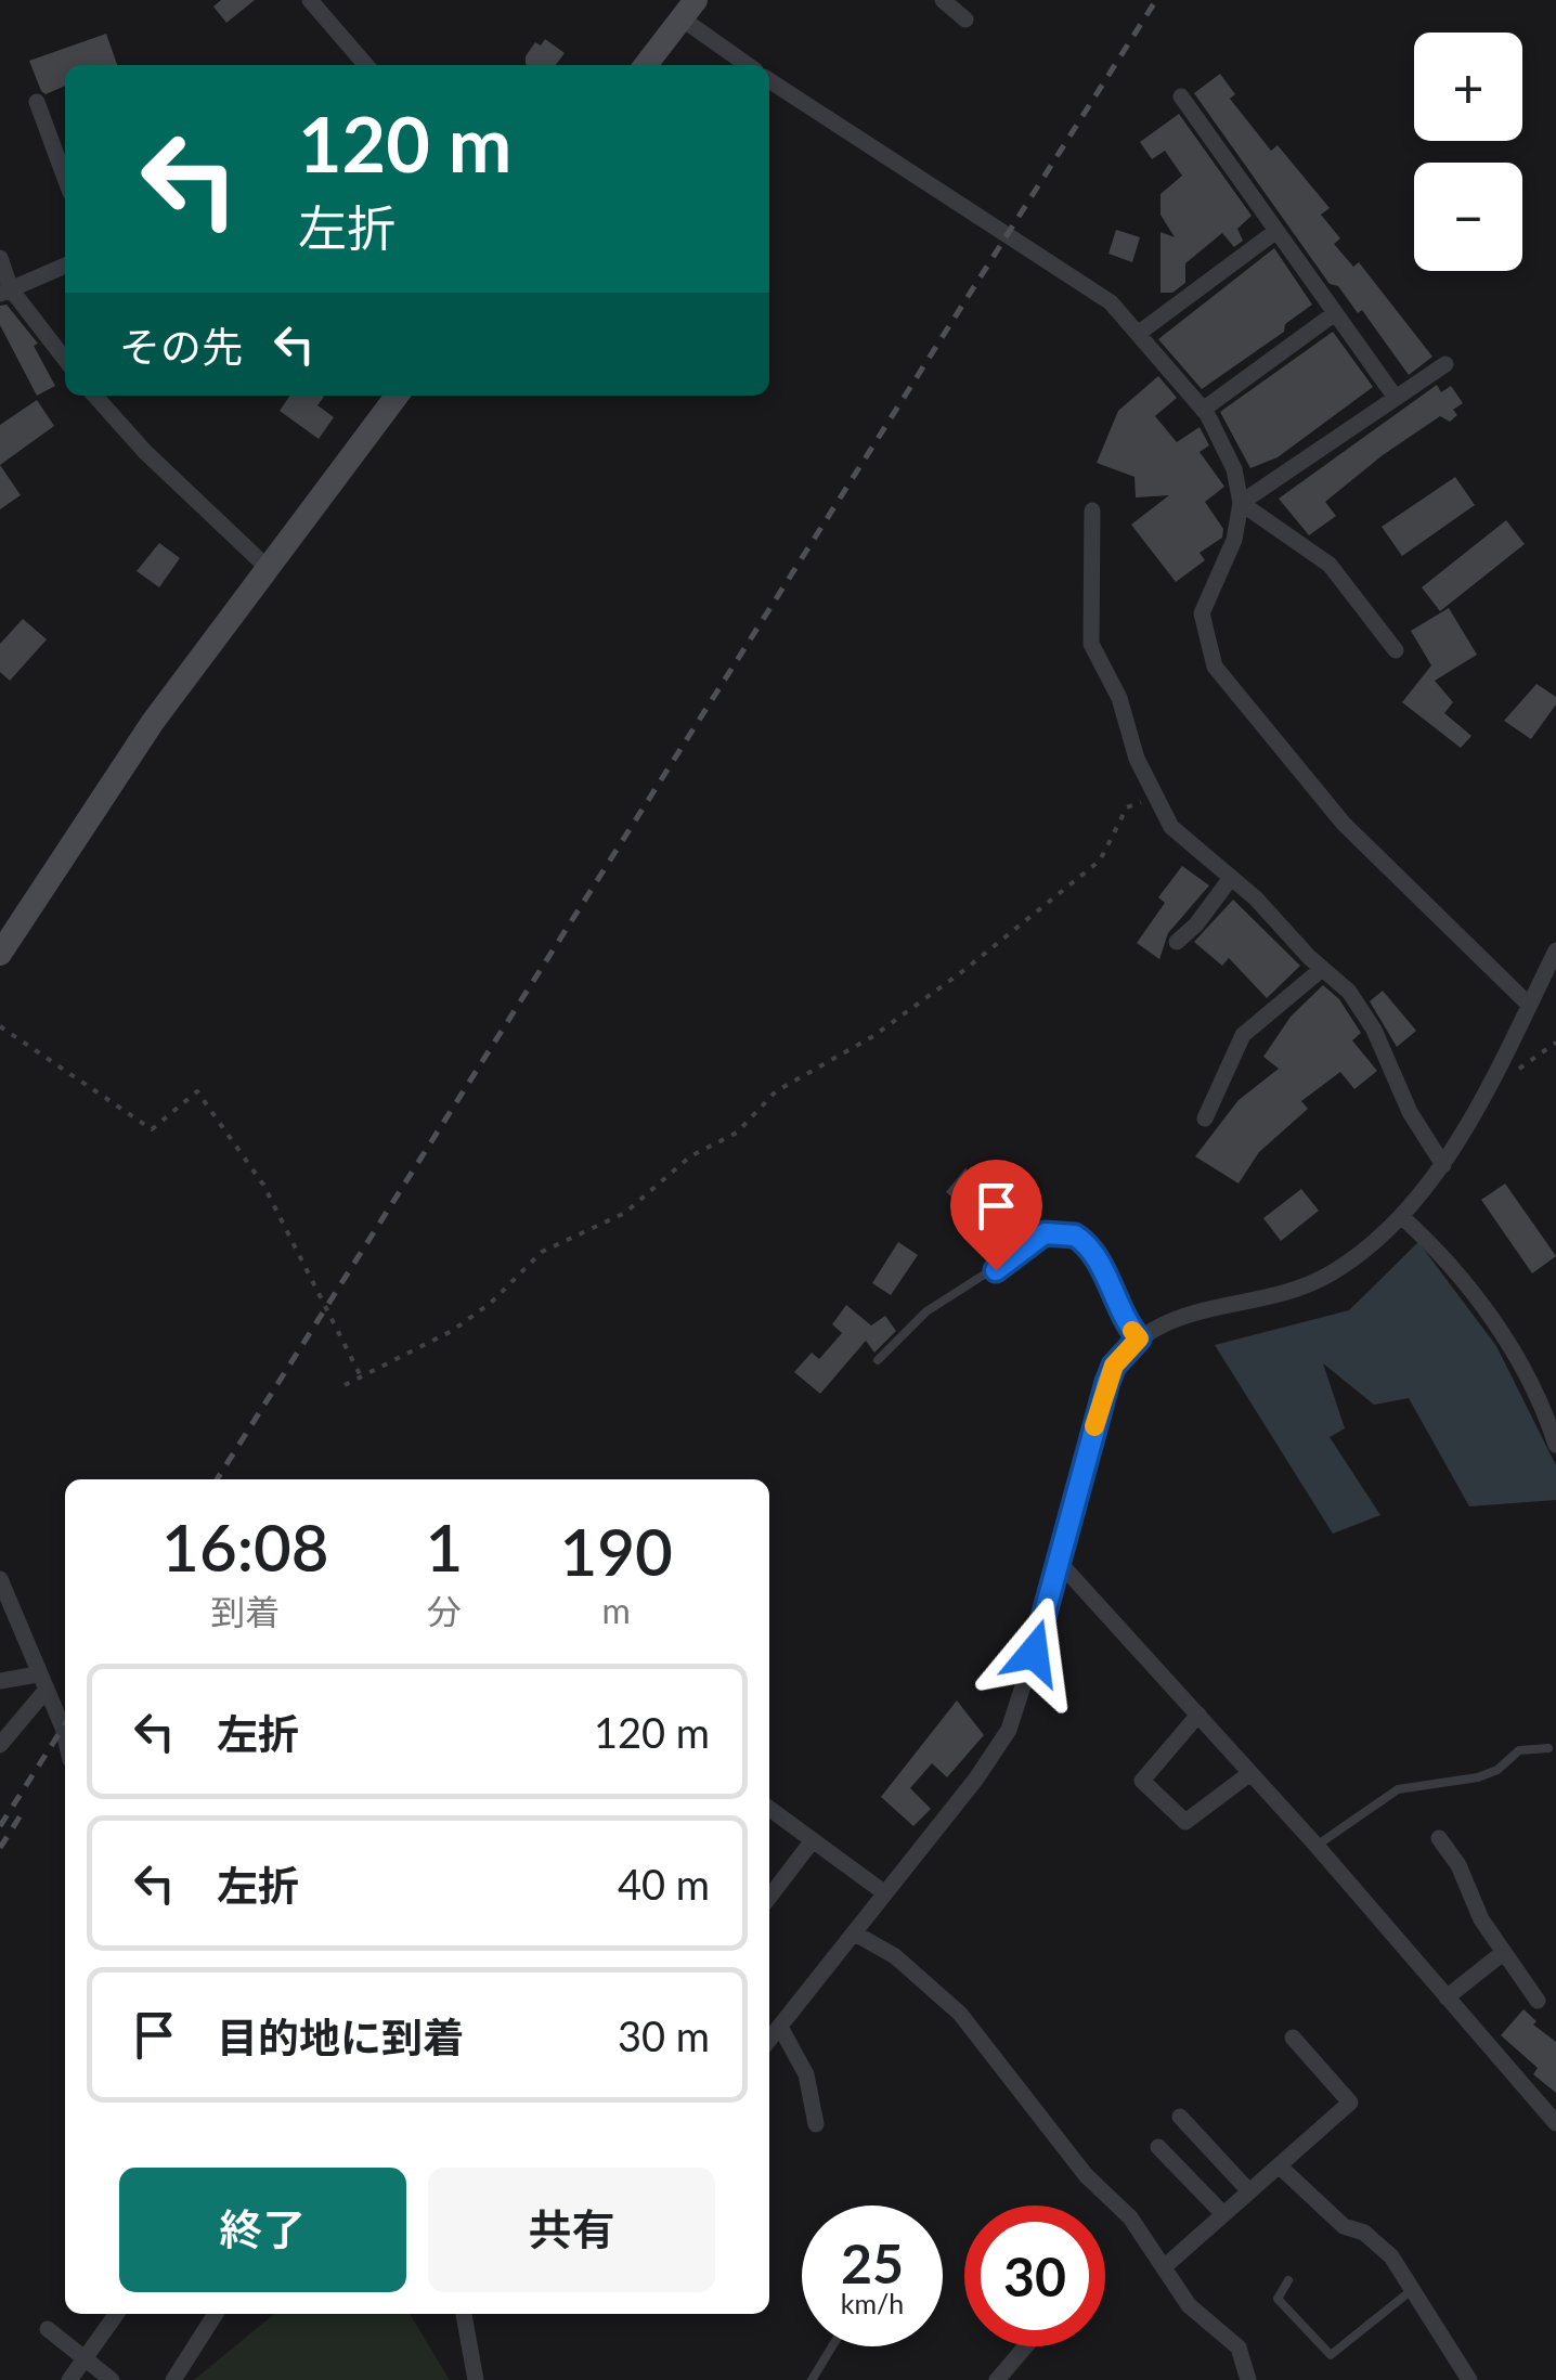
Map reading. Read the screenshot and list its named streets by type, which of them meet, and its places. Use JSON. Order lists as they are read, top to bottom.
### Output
{
  "page": {
    "map_buttons": ["+", "−"],
    "turn": ["120 m", "左折"],
    "then": "その先",
    "eta": [
      "16:08",
      "到着",
      "1",
      "分",
      "190",
      "m"
    ],
    "list": [
      {
        "name": "左折",
        "value": "120 m"
      },
      {
        "name": "左折",
        "value": "40 m"
      },
      {
        "name": "目的地に到着",
        "value": "30 m"
      }
    ],
    "buttons": ["終了", "共有"],
    "speed": "25 km/h",
    "limit": "30"
  }
}
